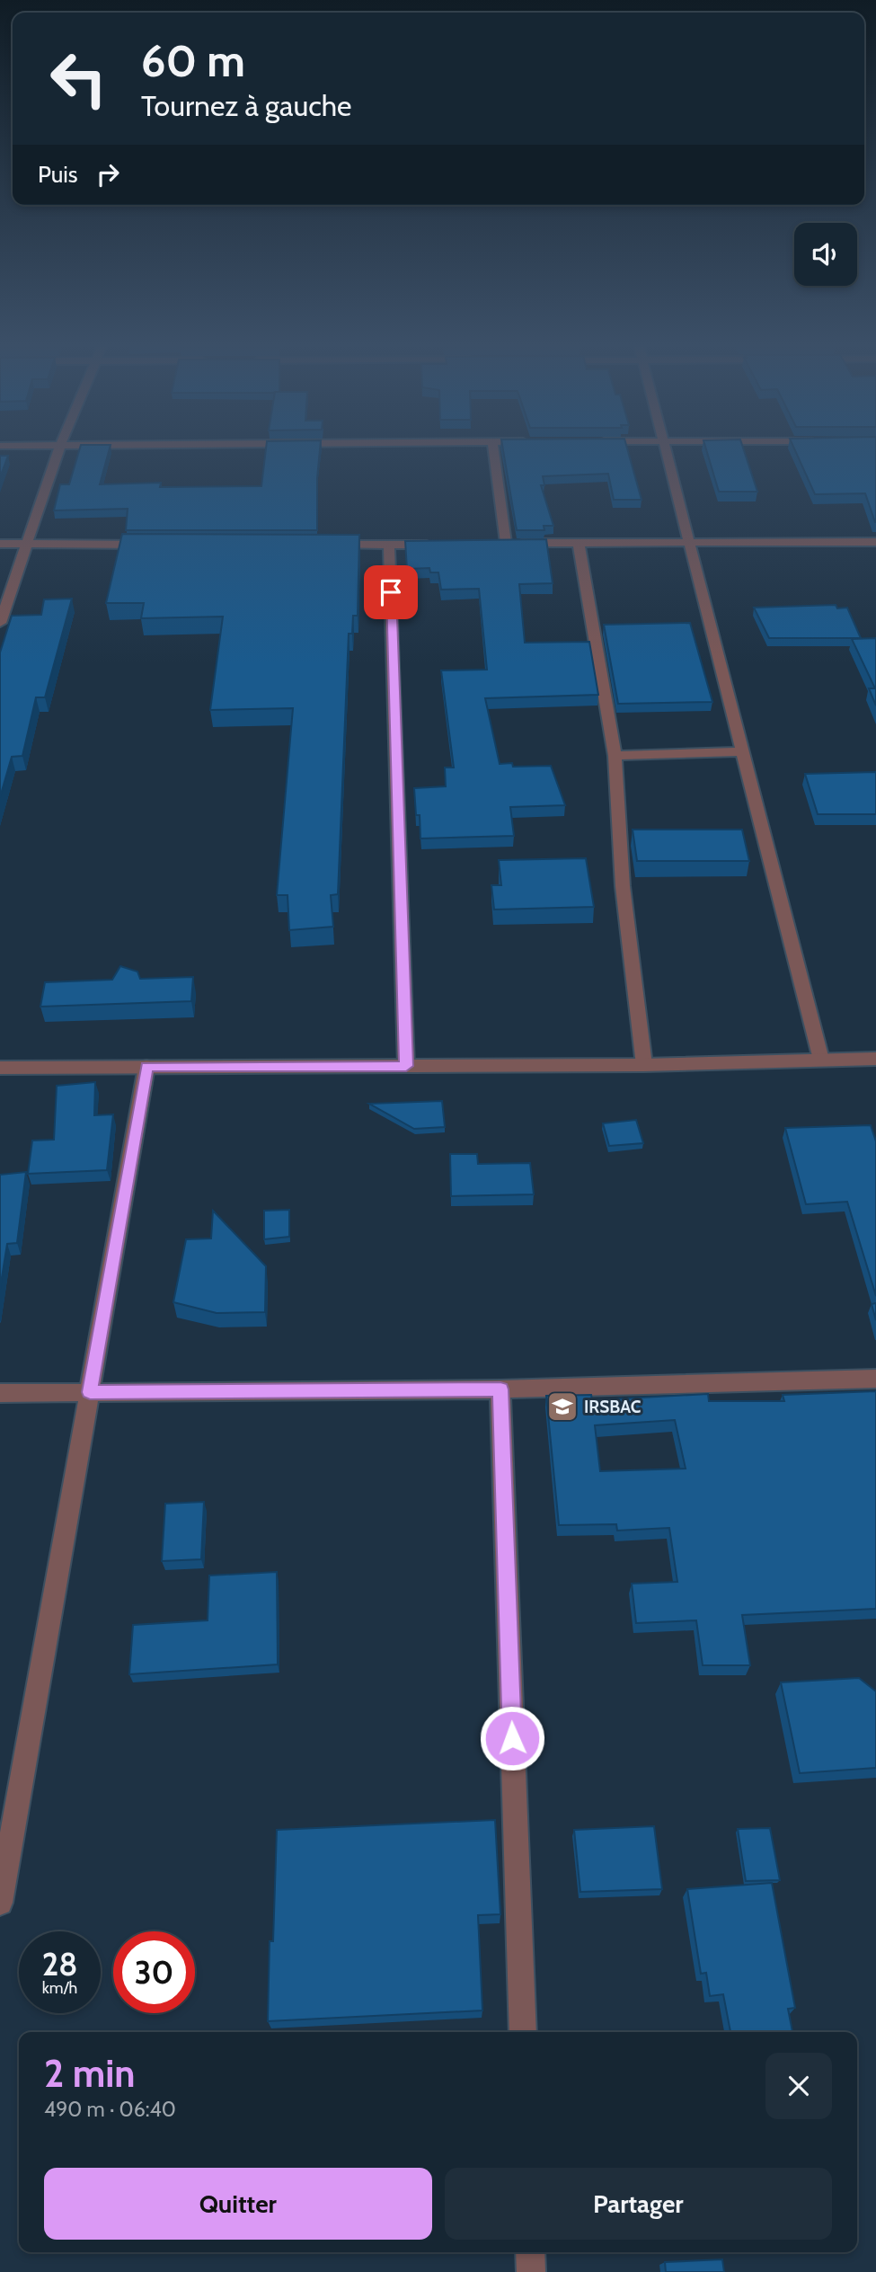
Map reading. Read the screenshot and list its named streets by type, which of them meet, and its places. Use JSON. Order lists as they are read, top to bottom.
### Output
{
  "places": {
    "school or university": ["IRSBAC"]
  },
  "page": {
    "turn": ["60 m", "Tournez à gauche"],
    "then": "Puis",
    "speed": "28 km/h",
    "limit": "30",
    "heading": ["2 min", "490 m · 06:40"],
    "buttons": ["Quitter", "Partager"]
  }
}
